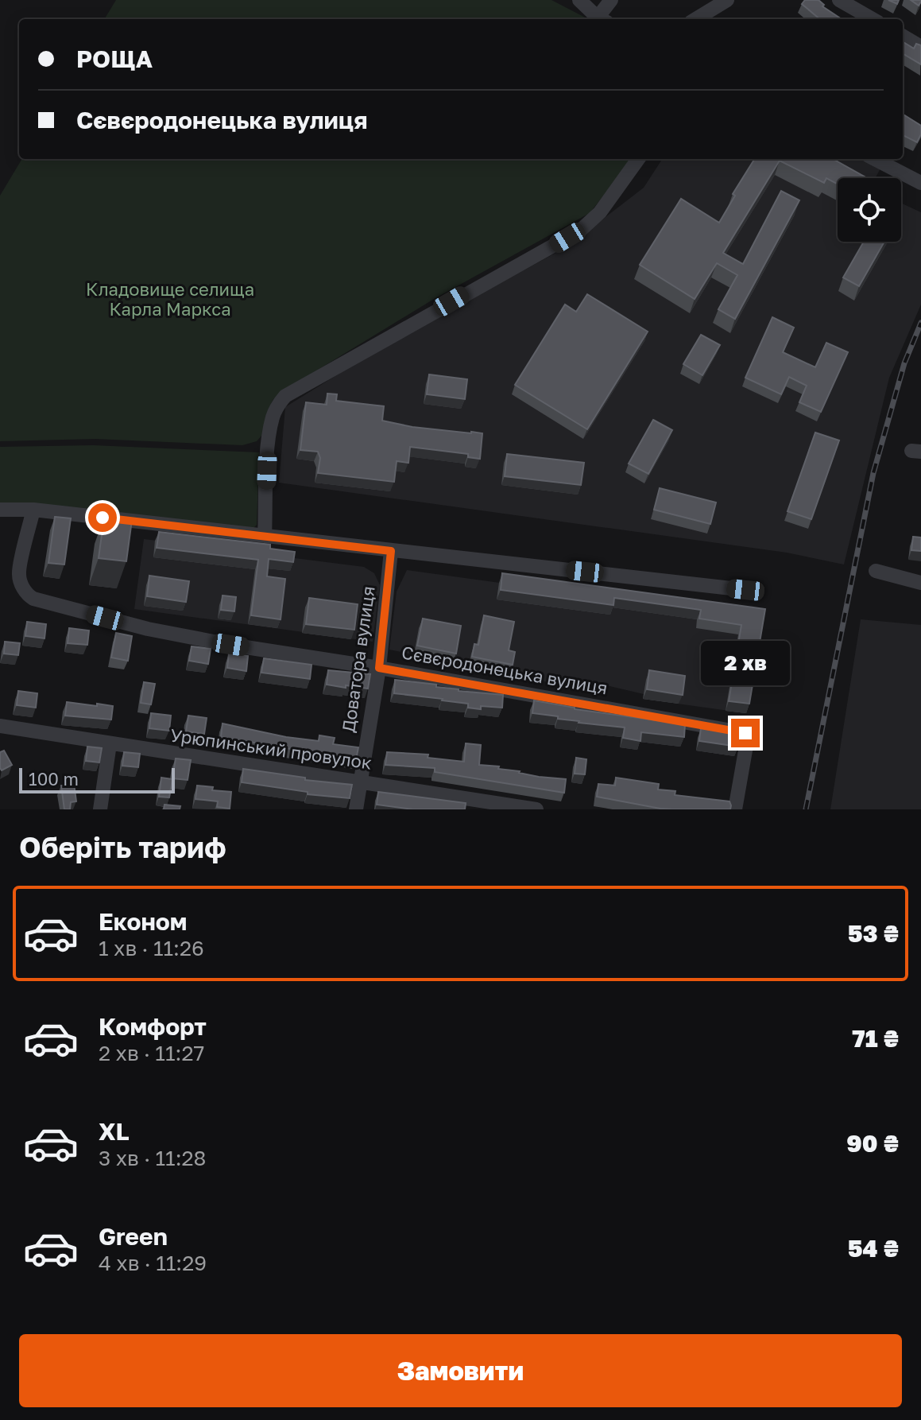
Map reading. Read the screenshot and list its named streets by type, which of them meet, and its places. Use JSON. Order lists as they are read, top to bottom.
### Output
{
  "streets": {
    "street": ["Доватора вулиця", "Сєвєродонецька вулиця", "Урюпинський провулок"]
  },
  "crossings": [
    ["Доватора вулиця", "Сєвєродонецька вулиця"],
    ["Доватора вулиця", "Урюпинський провулок"]
  ],
  "parks": ["Кладовище селища Карла Маркса"],
  "scale_bar": "100 m",
  "page": {
    "banner": ["РОЩА", "Сєвєродонецька вулиця"],
    "bubble": "2 хв",
    "scale": "100 m",
    "heading": "Оберіть тариф",
    "list": [
      {
        "name": "Економ",
        "note": "1 хв · 11:26",
        "value": "53 ₴"
      },
      {
        "name": "Комфорт",
        "note": "2 хв · 11:27",
        "value": "71 ₴"
      },
      {
        "name": "XL",
        "note": "3 хв · 11:28",
        "value": "90 ₴"
      },
      {
        "name": "Green",
        "note": "4 хв · 11:29",
        "value": "54 ₴"
      }
    ],
    "buttons": "Замовити"
  }
}
